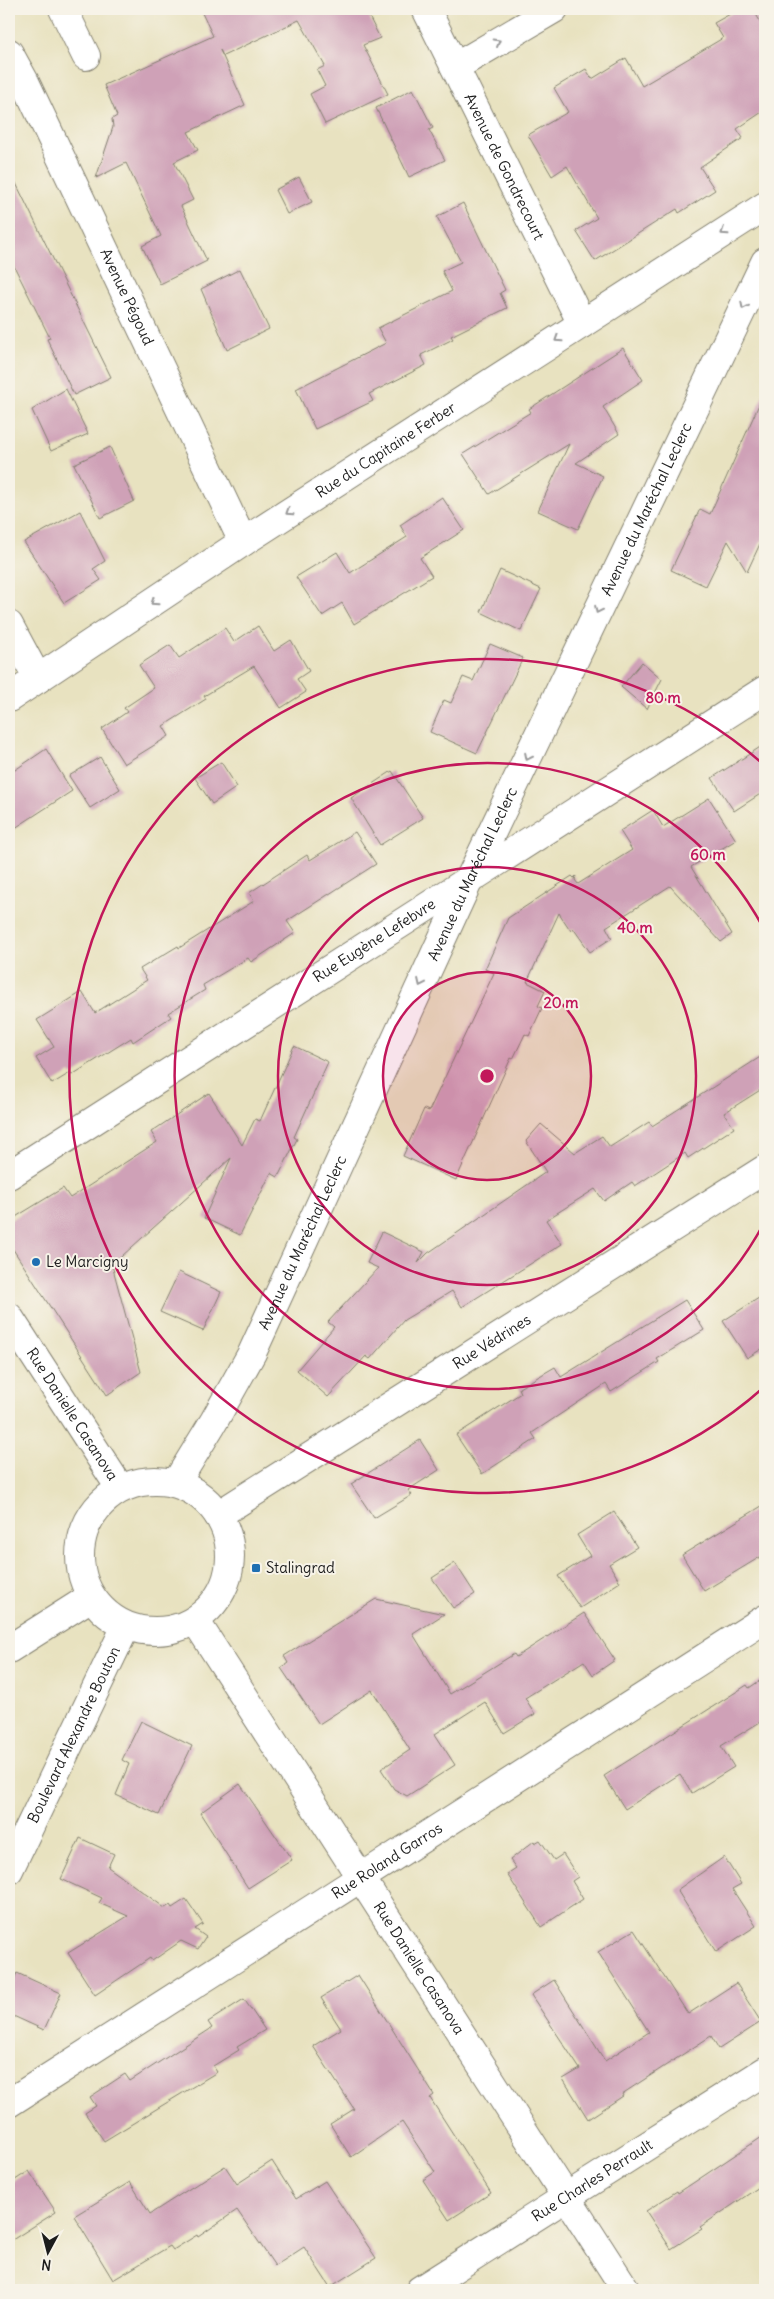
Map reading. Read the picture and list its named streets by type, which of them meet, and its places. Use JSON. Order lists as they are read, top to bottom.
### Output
{
  "streets": {
    "street": [
      "Avenue de Gondrecourt",
      "Avenue Pégoud",
      "Rue du Capitaine Ferber",
      "Avenue du Maréchal Leclerc",
      "Rue Eugène Lefebvre",
      "Rue Védrines",
      "Rue Danielle Casanova",
      "Boulevard Alexandre Bouton",
      "Rue Roland Garros",
      "Rue Charles Perrault"
    ]
  },
  "crossings": [
    ["Avenue de Gondrecourt", "Rue du Capitaine Ferber"],
    ["Avenue Pégoud", "Rue du Capitaine Ferber"],
    ["Avenue du Maréchal Leclerc", "Rue Eugène Lefebvre"],
    ["Avenue du Maréchal Leclerc", "Rue Védrines"],
    ["Avenue du Maréchal Leclerc", "Rue Danielle Casanova"],
    ["Avenue du Maréchal Leclerc", "Boulevard Alexandre Bouton"],
    ["Rue Védrines", "Rue Danielle Casanova"],
    ["Rue Védrines", "Boulevard Alexandre Bouton"],
    ["Rue Danielle Casanova", "Boulevard Alexandre Bouton"],
    ["Rue Danielle Casanova", "Rue Roland Garros"],
    ["Rue Danielle Casanova", "Rue Charles Perrault"]
  ],
  "one_way": ["Rue du Capitaine Ferber", "Avenue du Maréchal Leclerc"],
  "places": {
    "other": ["Le Marcigny"],
    "transit": ["Stalingrad"]
  },
  "north": "bottom",
  "rings": [
    "80 m",
    "60 m",
    "40 m",
    "20 m"
  ]
}
